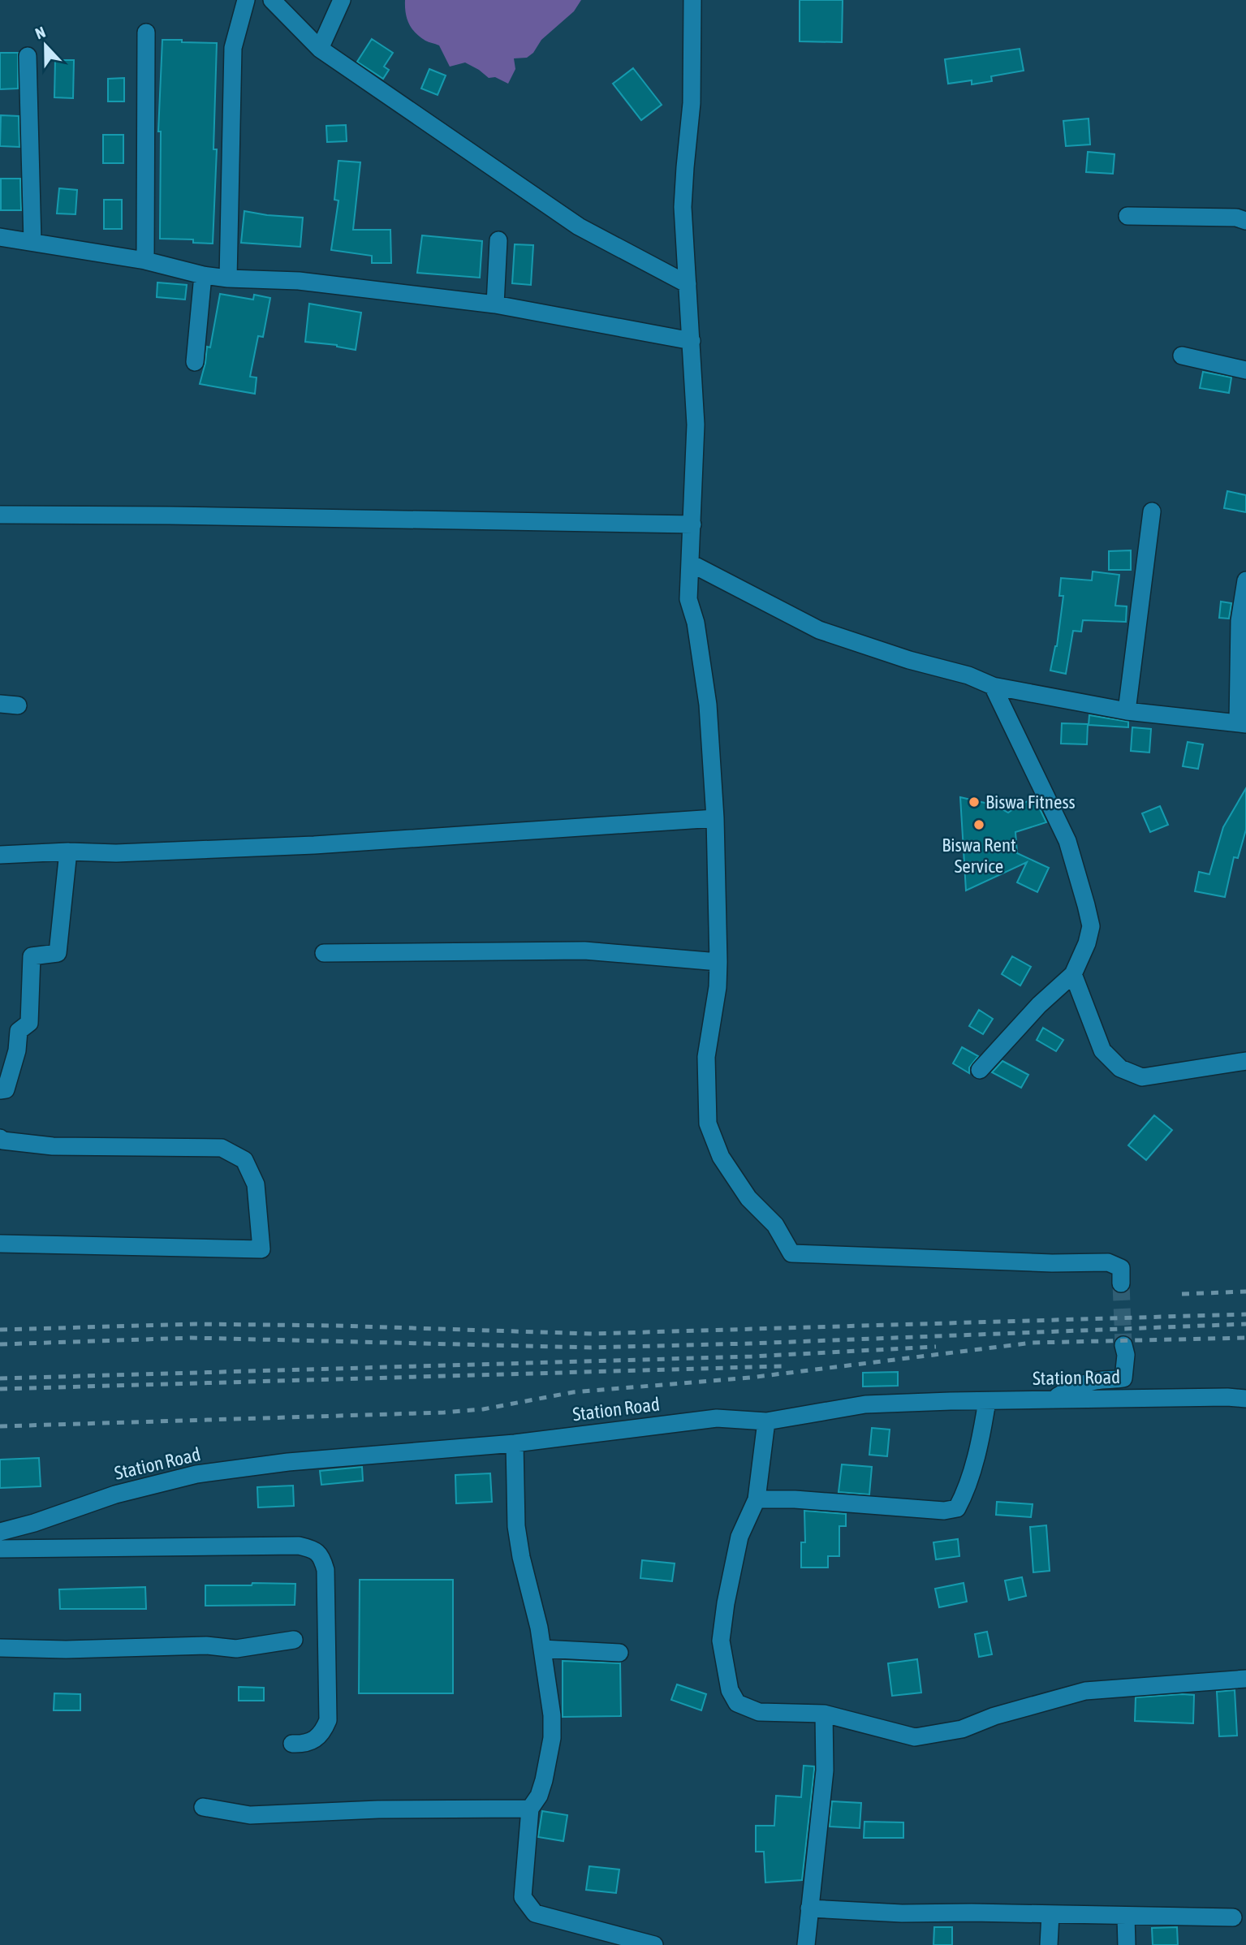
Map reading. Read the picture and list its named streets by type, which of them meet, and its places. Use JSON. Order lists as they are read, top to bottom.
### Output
{
  "streets": {
    "street": ["Station Road"]
  },
  "places": ["Biswa Fitness", "Biswa Rent Service"],
  "north": "top"
}
